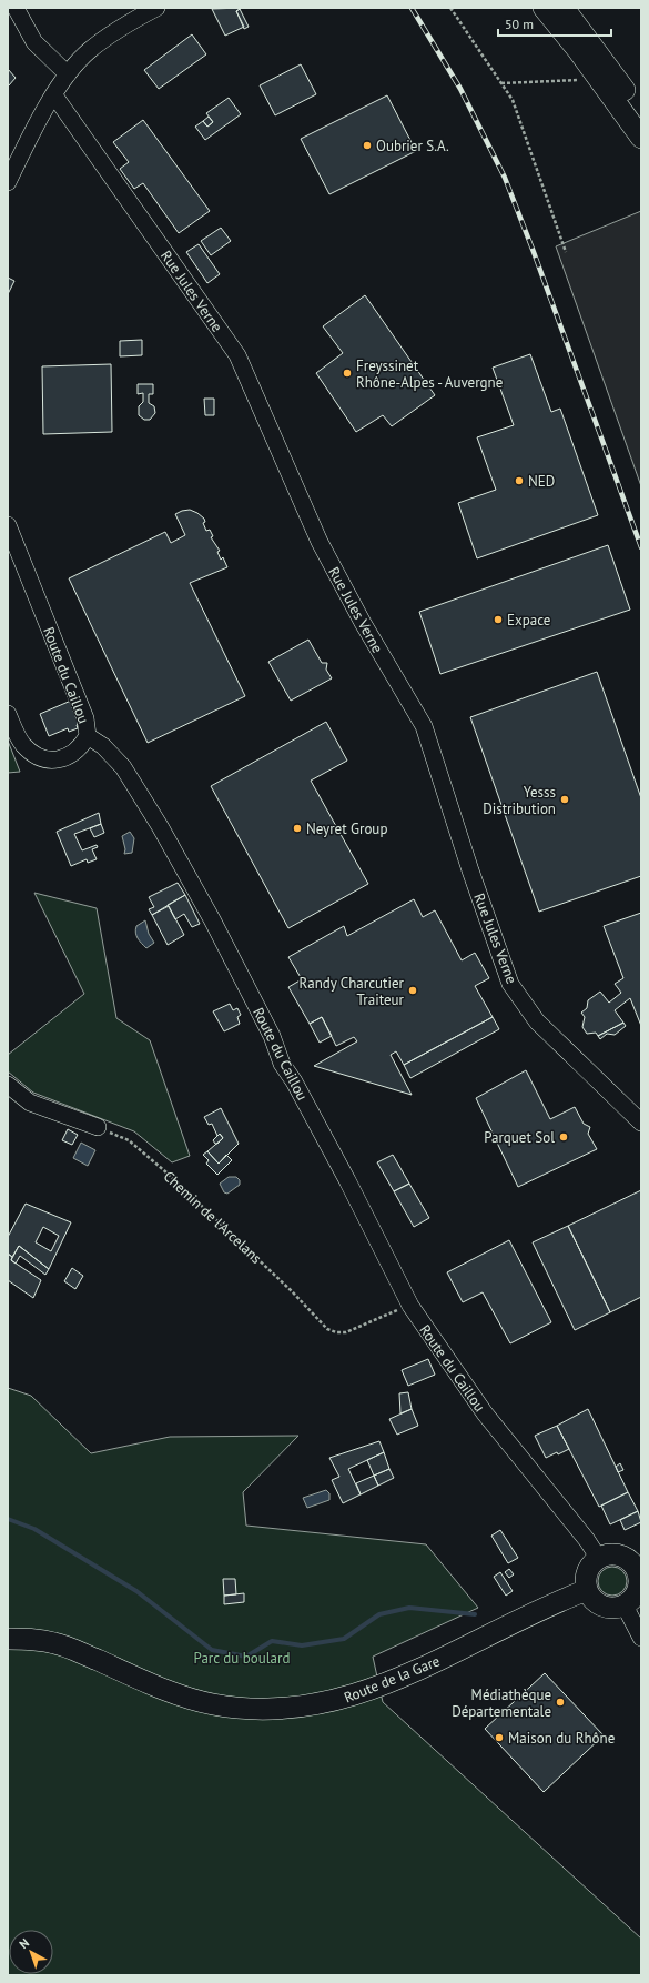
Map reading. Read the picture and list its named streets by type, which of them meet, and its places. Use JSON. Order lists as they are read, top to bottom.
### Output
{
  "streets": {
    "main road": ["Route de la Gare"],
    "street": ["Rue Jules Verne", "Route du Caillou"],
    "path": ["Chemin de l'Arcelans"]
  },
  "crossings": [
    ["Route du Caillou", "Chemin de l'Arcelans"],
    ["Route du Caillou", "Route de la Gare"]
  ],
  "parks": ["Parc du boulard"],
  "places": [
    "Oubrier S.A.",
    "Freyssinet Rhône-Alpes - Auvergne",
    "NED",
    "Expace",
    "Yesss Distribution",
    "Neyret Group",
    "Randy Charcutier Traiteur",
    "Parquet Sol",
    "Médiathèque Départementale",
    "Maison du Rhône"
  ],
  "scale_bar": "50 m",
  "north": "top left"
}
